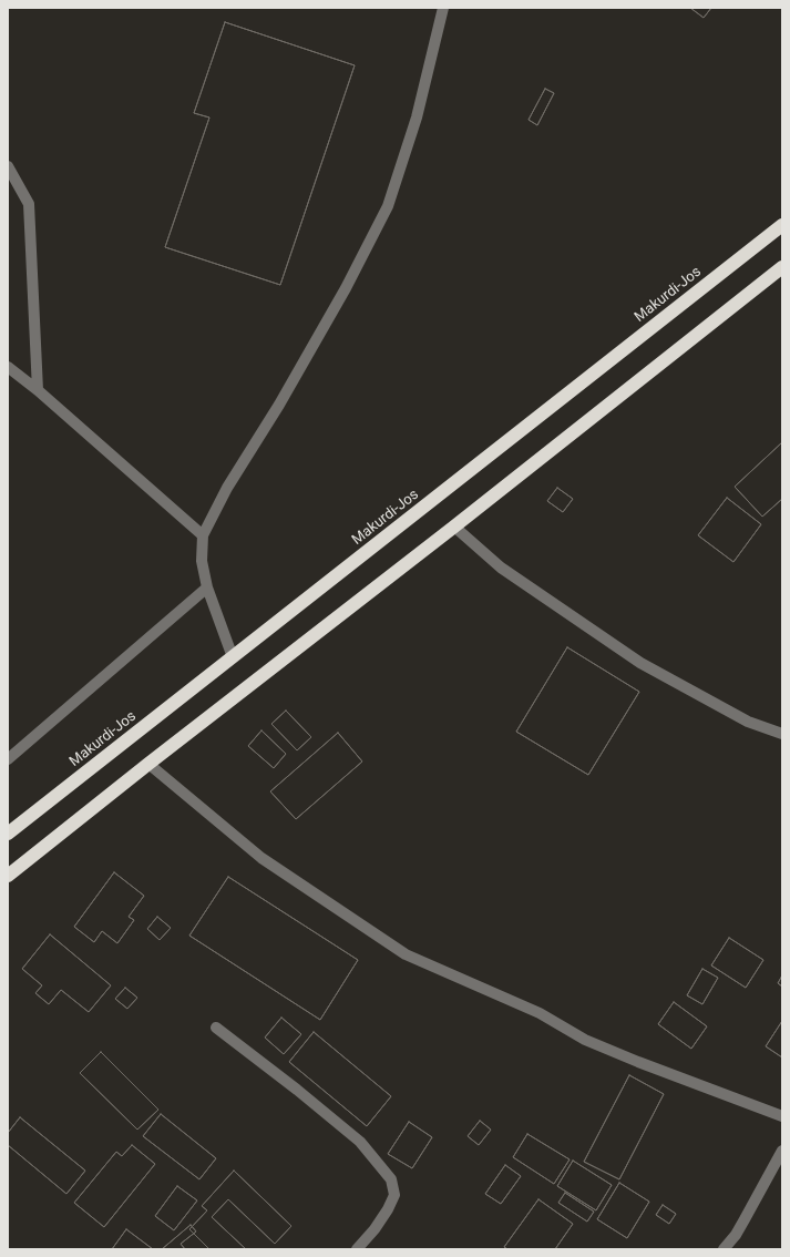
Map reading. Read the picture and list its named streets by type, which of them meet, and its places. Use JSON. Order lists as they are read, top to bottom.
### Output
{
  "streets": {
    "highway": ["Makurdi-Jos"]
  }
}
